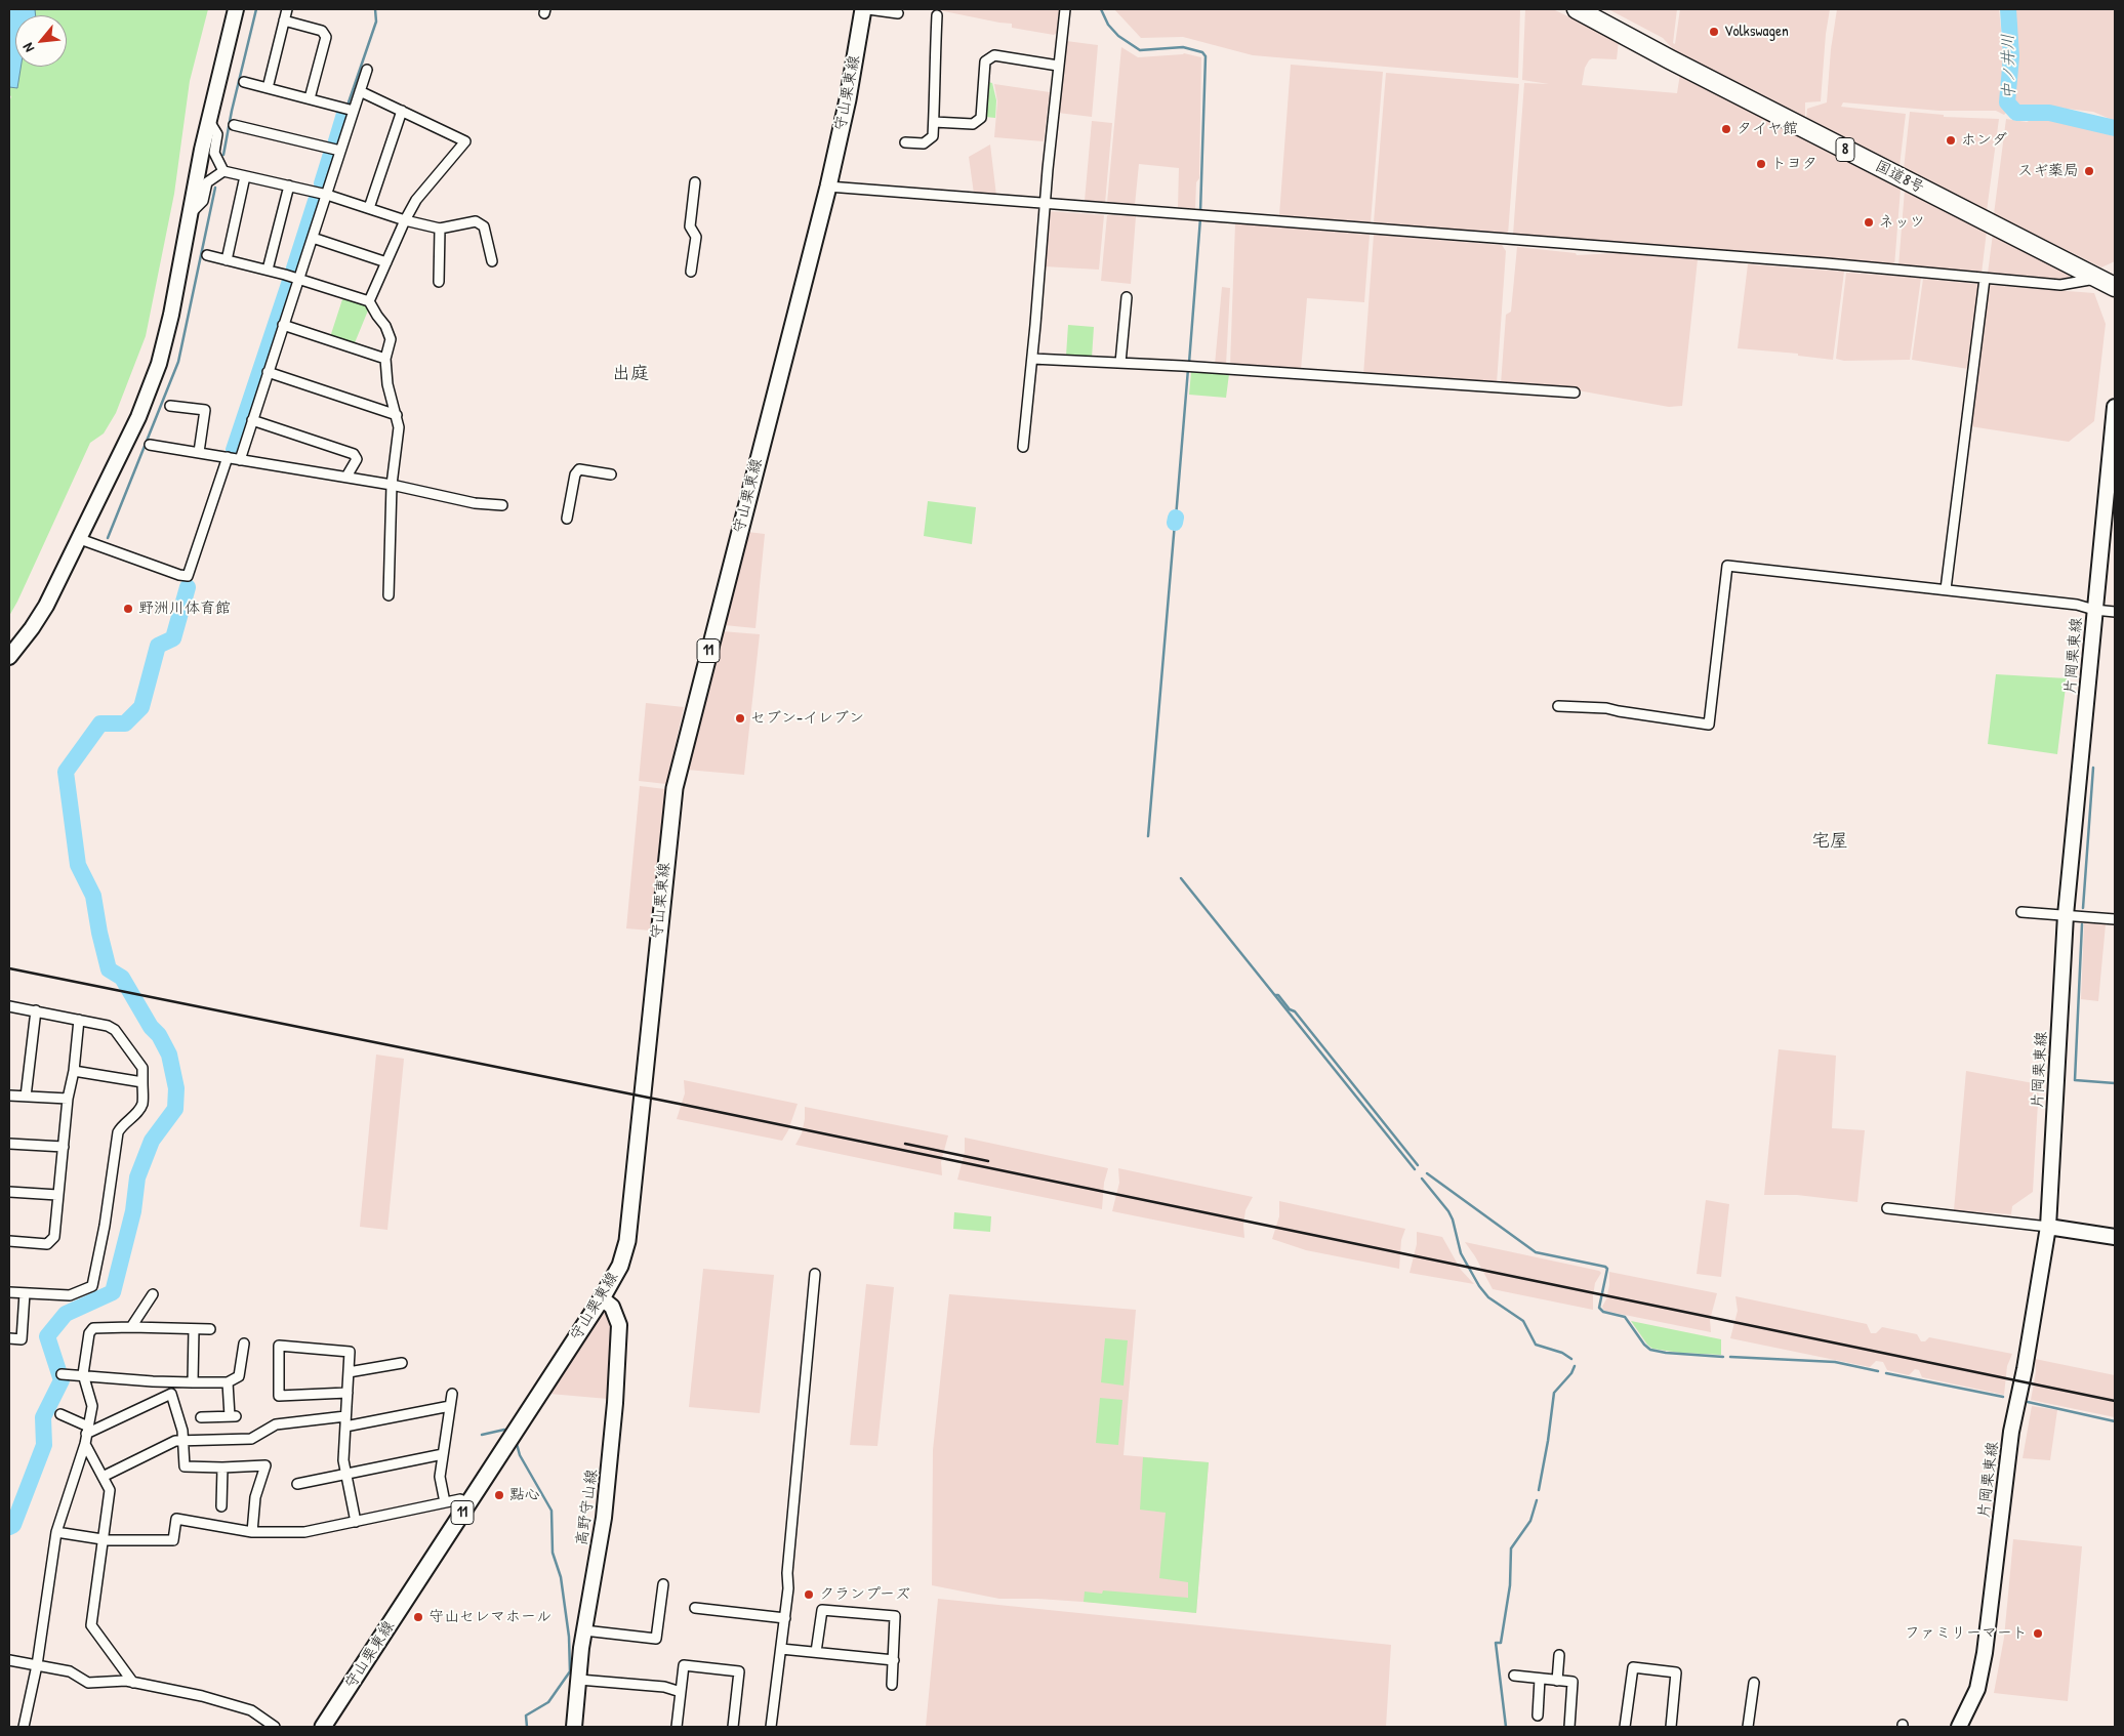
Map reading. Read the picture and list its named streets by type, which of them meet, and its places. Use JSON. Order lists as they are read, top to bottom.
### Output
{
  "streets": {
    "highway": ["8", "国道8号"],
    "main road": [
      "守山栗東線",
      "11",
      "片岡栗東線",
      "高野守山線"
    ]
  },
  "crossings": [
    ["守山栗東線", "高野守山線"]
  ],
  "districts": ["出庭", "宅屋"],
  "water": ["中ノ井川"],
  "places": [
    "Volkswagen",
    "タイヤ館",
    "ホンダ",
    "トヨタ",
    "スギ薬局",
    "ネッツ",
    "野洲川体育館",
    "セブン-イレブン",
    "點心",
    "クランプーズ",
    "守山セレマホール",
    "ファミリーマート"
  ],
  "north": "bottom left"
}
